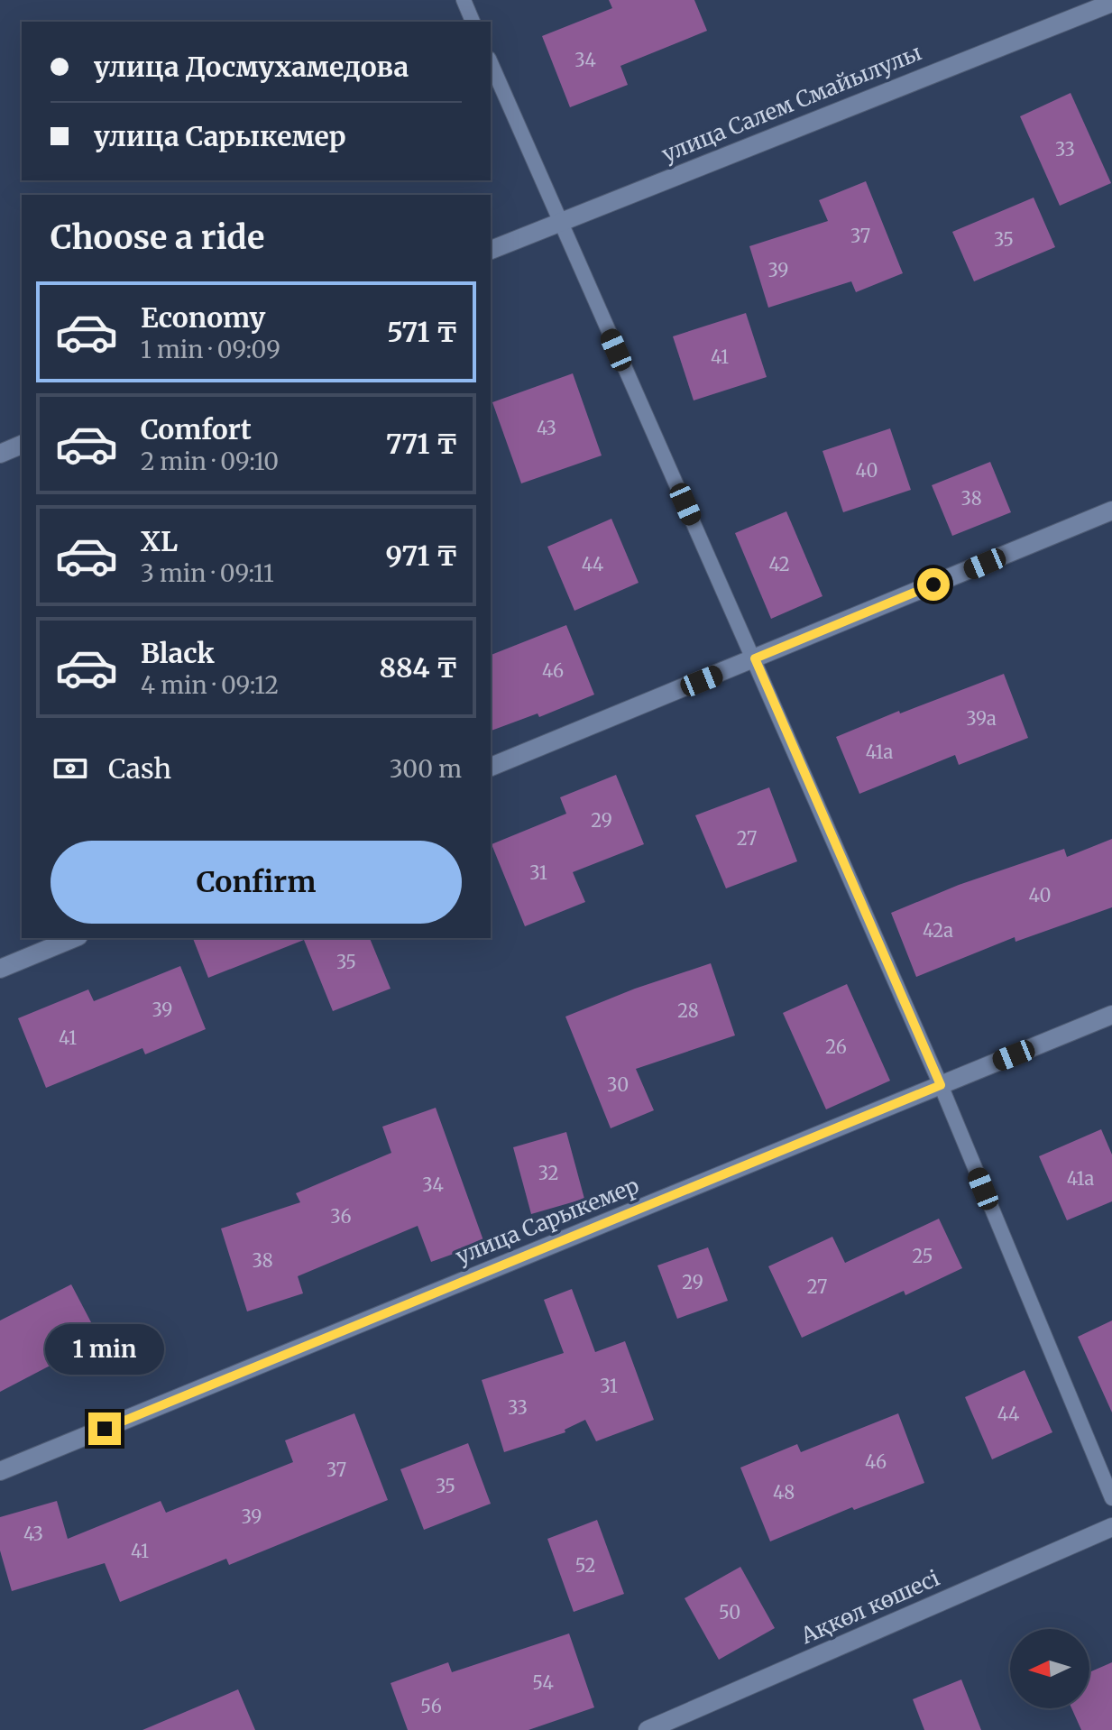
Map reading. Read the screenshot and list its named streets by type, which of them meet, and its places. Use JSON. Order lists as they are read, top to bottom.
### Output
{
  "streets": {
    "street": ["улица Салем Смайылулы", "улица Сарыкемер", "Ақкөл көшесі"]
  },
  "house_numbers": [
    "34",
    "33",
    "37",
    "35",
    "39",
    "41",
    "43",
    "40",
    "38",
    "44",
    "42",
    "46",
    "39а",
    "41а",
    "29",
    "27",
    "31",
    "40",
    "42а",
    "35",
    "39",
    "28",
    "41",
    "26",
    "30",
    "32",
    "41а",
    "34",
    "36",
    "25",
    "38",
    "29",
    "27",
    "31",
    "33",
    "44",
    "46",
    "37",
    "35",
    "48",
    "39",
    "43",
    "41",
    "52",
    "50",
    "54",
    "56"
  ],
  "north": "left",
  "page": {
    "banner": ["улица Досмухамедова", "улица Сарыкемер"],
    "heading": "Choose a ride",
    "list": [
      {
        "name": "Economy",
        "note": "1 min · 09:09",
        "value": "571 ₸"
      },
      {
        "name": "Comfort",
        "note": "2 min · 09:10",
        "value": "771 ₸"
      },
      {
        "name": "XL",
        "note": "3 min · 09:11",
        "value": "971 ₸"
      },
      {
        "name": "Black",
        "note": "4 min · 09:12",
        "value": "884 ₸"
      }
    ],
    "pay": ["Cash", "300 m"],
    "buttons": "Confirm",
    "bubble": "1 min"
  }
}
